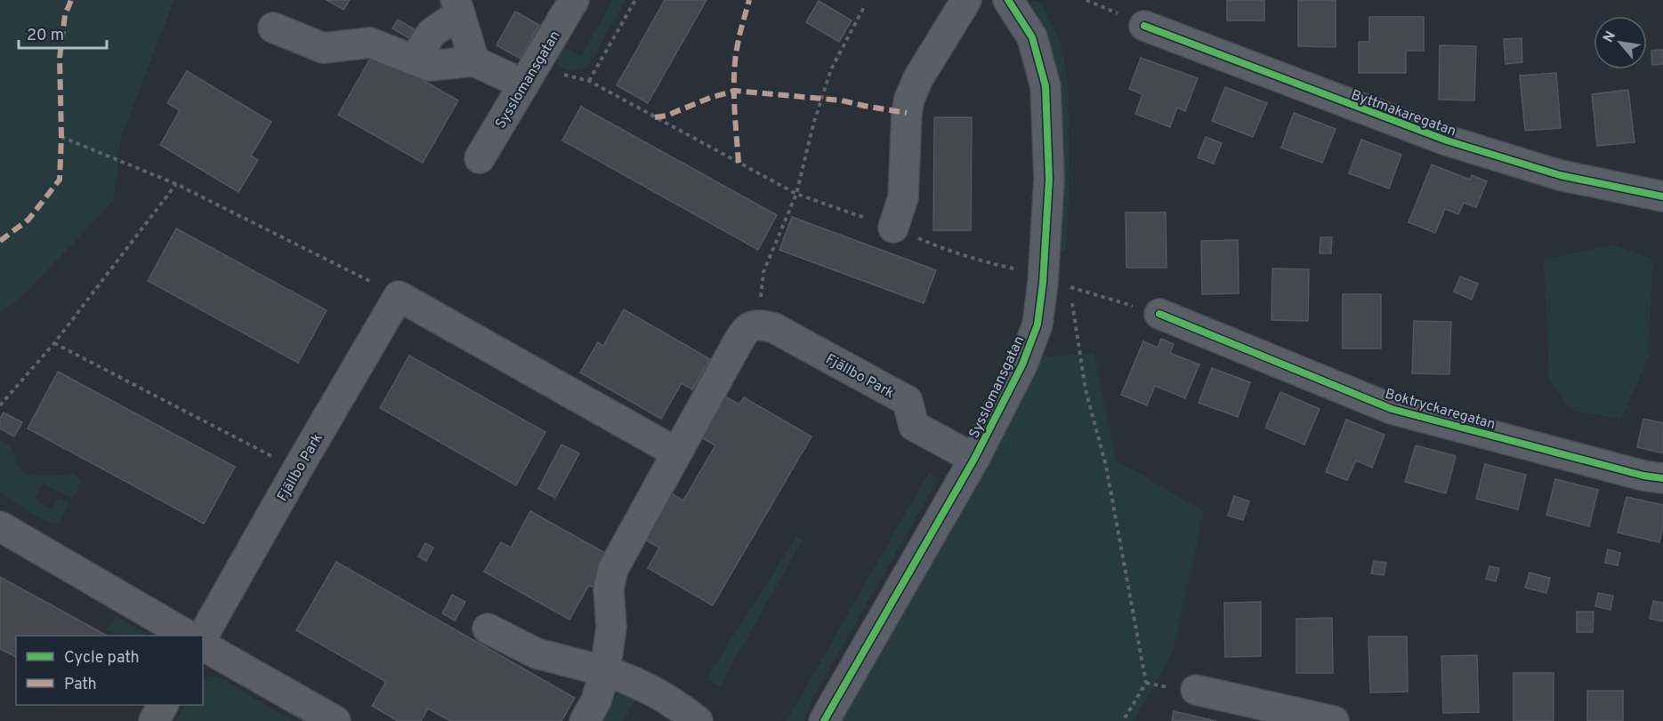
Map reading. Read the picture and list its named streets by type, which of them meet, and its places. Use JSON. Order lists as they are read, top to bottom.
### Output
{
  "streets": {
    "street": [
      "Sysslomansgatan",
      "Byttmakaregatan",
      "Fjällbo Park",
      "Boktryckaregatan"
    ]
  },
  "crossings": [
    ["Sysslomansgatan", "Fjällbo Park"]
  ],
  "legend": ["Cycle path", "Path"],
  "scale_bar": "20 m",
  "north": "top left"
}
